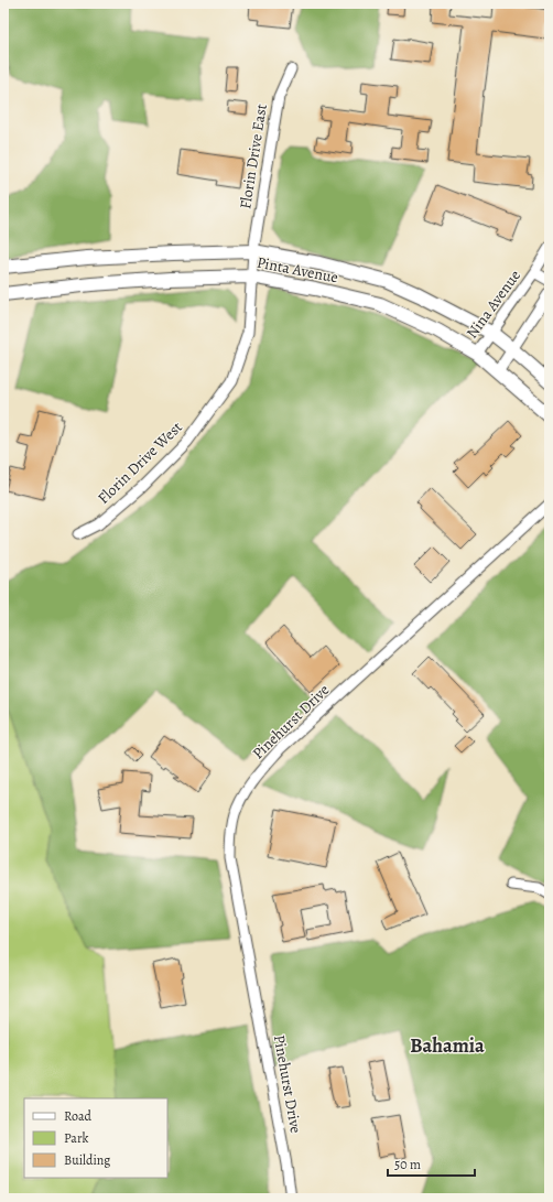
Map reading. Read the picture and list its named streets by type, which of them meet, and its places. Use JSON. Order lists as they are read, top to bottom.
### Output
{
  "streets": {
    "street": [
      "Florin Drive East",
      "Pinta Avenue",
      "Nina Avenue",
      "Florin Drive West",
      "Pinehurst Drive"
    ]
  },
  "crossings": [
    ["Florin Drive East", "Pinta Avenue"],
    ["Florin Drive East", "Florin Drive West"],
    ["Pinta Avenue", "Nina Avenue"],
    ["Pinta Avenue", "Florin Drive West"]
  ],
  "districts": ["Bahamia"],
  "legend": ["Road", "Park", "Building"],
  "scale_bar": "50 m"
}
